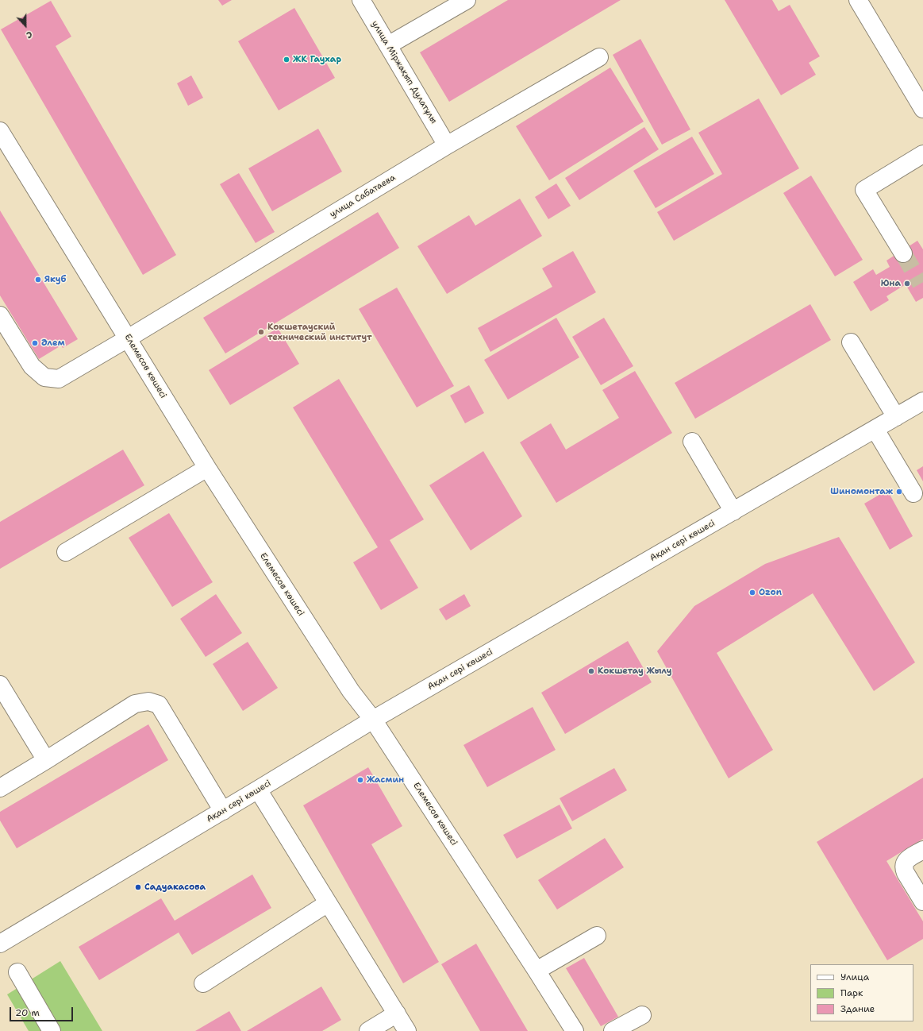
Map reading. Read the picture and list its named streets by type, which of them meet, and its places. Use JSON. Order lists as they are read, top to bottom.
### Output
{
  "streets": {
    "main road": [
      "улица Міржақып Дулатұлы",
      "улица Сабатаева",
      "Елемесов көшесі",
      "Ақан сері көшесі"
    ]
  },
  "crossings": [
    ["улица Міржақып Дулатұлы", "улица Сабатаева"],
    ["улица Сабатаева", "Елемесов көшесі"],
    ["Елемесов көшесі", "Ақан сері көшесі"]
  ],
  "places": [
    "ЖК Гаухар",
    "Якуб",
    "Юна",
    "Кокшетауский технический институт",
    "Әлем",
    "Шиномонтаж",
    "Ozon",
    "Кокшетау Жылу",
    "Жасмин",
    "Садуакасова"
  ],
  "legend": ["Улица", "Парк", "Здание"],
  "scale_bar": "20 m",
  "north": "bottom"
}
